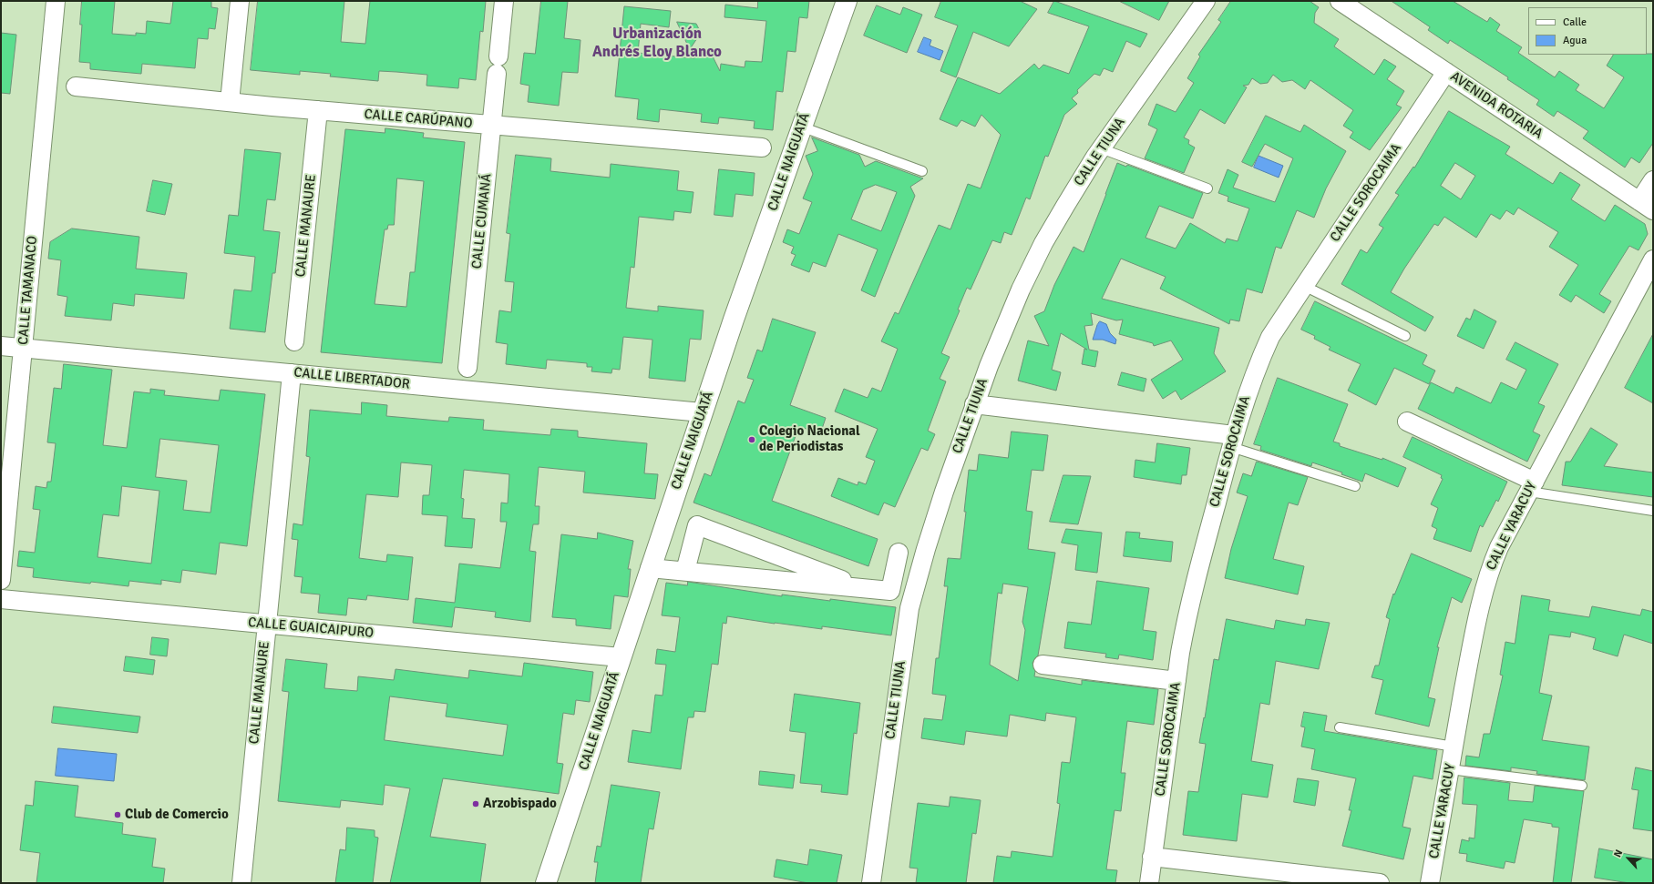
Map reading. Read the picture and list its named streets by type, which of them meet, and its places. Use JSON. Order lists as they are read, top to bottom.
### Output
{
  "streets": {
    "street": [
      "AVENIDA ROTARIA",
      "CALLE CARÚPANO",
      "CALLE TIUNA",
      "CALLE NAIGUATÁ",
      "CALLE SOROCAIMA",
      "CALLE CUMANÁ",
      "CALLE MANAURE",
      "CALLE TAMANACO",
      "CALLE LIBERTADOR",
      "CALLE YARACUY",
      "CALLE GUAICAIPURO"
    ]
  },
  "crossings": [
    ["AVENIDA ROTARIA", "CALLE SOROCAIMA"],
    ["CALLE CARÚPANO", "CALLE CUMANÁ"],
    ["CALLE CARÚPANO", "CALLE MANAURE"],
    ["CALLE NAIGUATÁ", "CALLE LIBERTADOR"],
    ["CALLE NAIGUATÁ", "CALLE GUAICAIPURO"],
    ["CALLE MANAURE", "CALLE LIBERTADOR"],
    ["CALLE MANAURE", "CALLE GUAICAIPURO"],
    ["CALLE TAMANACO", "CALLE LIBERTADOR"]
  ],
  "districts": ["Urbanización Andrés Eloy Blanco"],
  "places": ["Colegio Nacional de Periodistas", "Arzobispado", "Club de Comercio"],
  "legend": ["Calle", "Agua"],
  "north": "top left"
}
